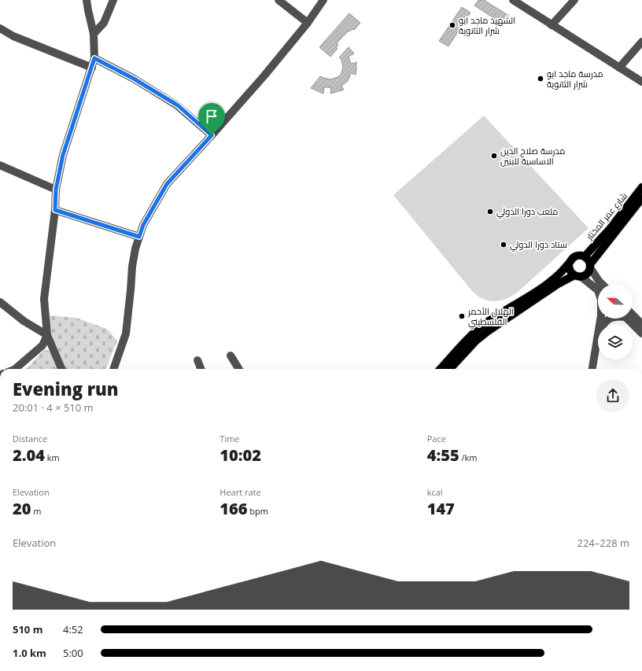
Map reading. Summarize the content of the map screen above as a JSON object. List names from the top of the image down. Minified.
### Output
{"streets":{"main road":["شارع عمر المختار"]},"places":["الشهيد ماجد ابو شرار الثانوية","مدرسة ماجد ابو شرار الثانوية","مدرسة صلاح الدين الاساسية للبنين","ملعب دورا الدولي","ستاد دورا الدولي","الهلال الأحمر الفلسطيني"],"north":"left","page":{"heading":["Evening run","20:01 · 4 × 510 m"],"stats":[["Distance","2.04 km"],["Time","10:02"],["Pace","4:55 /km"],["Elevation","20 m"],["Heart rate","166 bpm"],["kcal","147"]],"chart":["Elevation","224–228 m"],"list":[{"name":"510 m","note":"4:52"},{"name":"1.0 km","note":"5:00"}]}}
